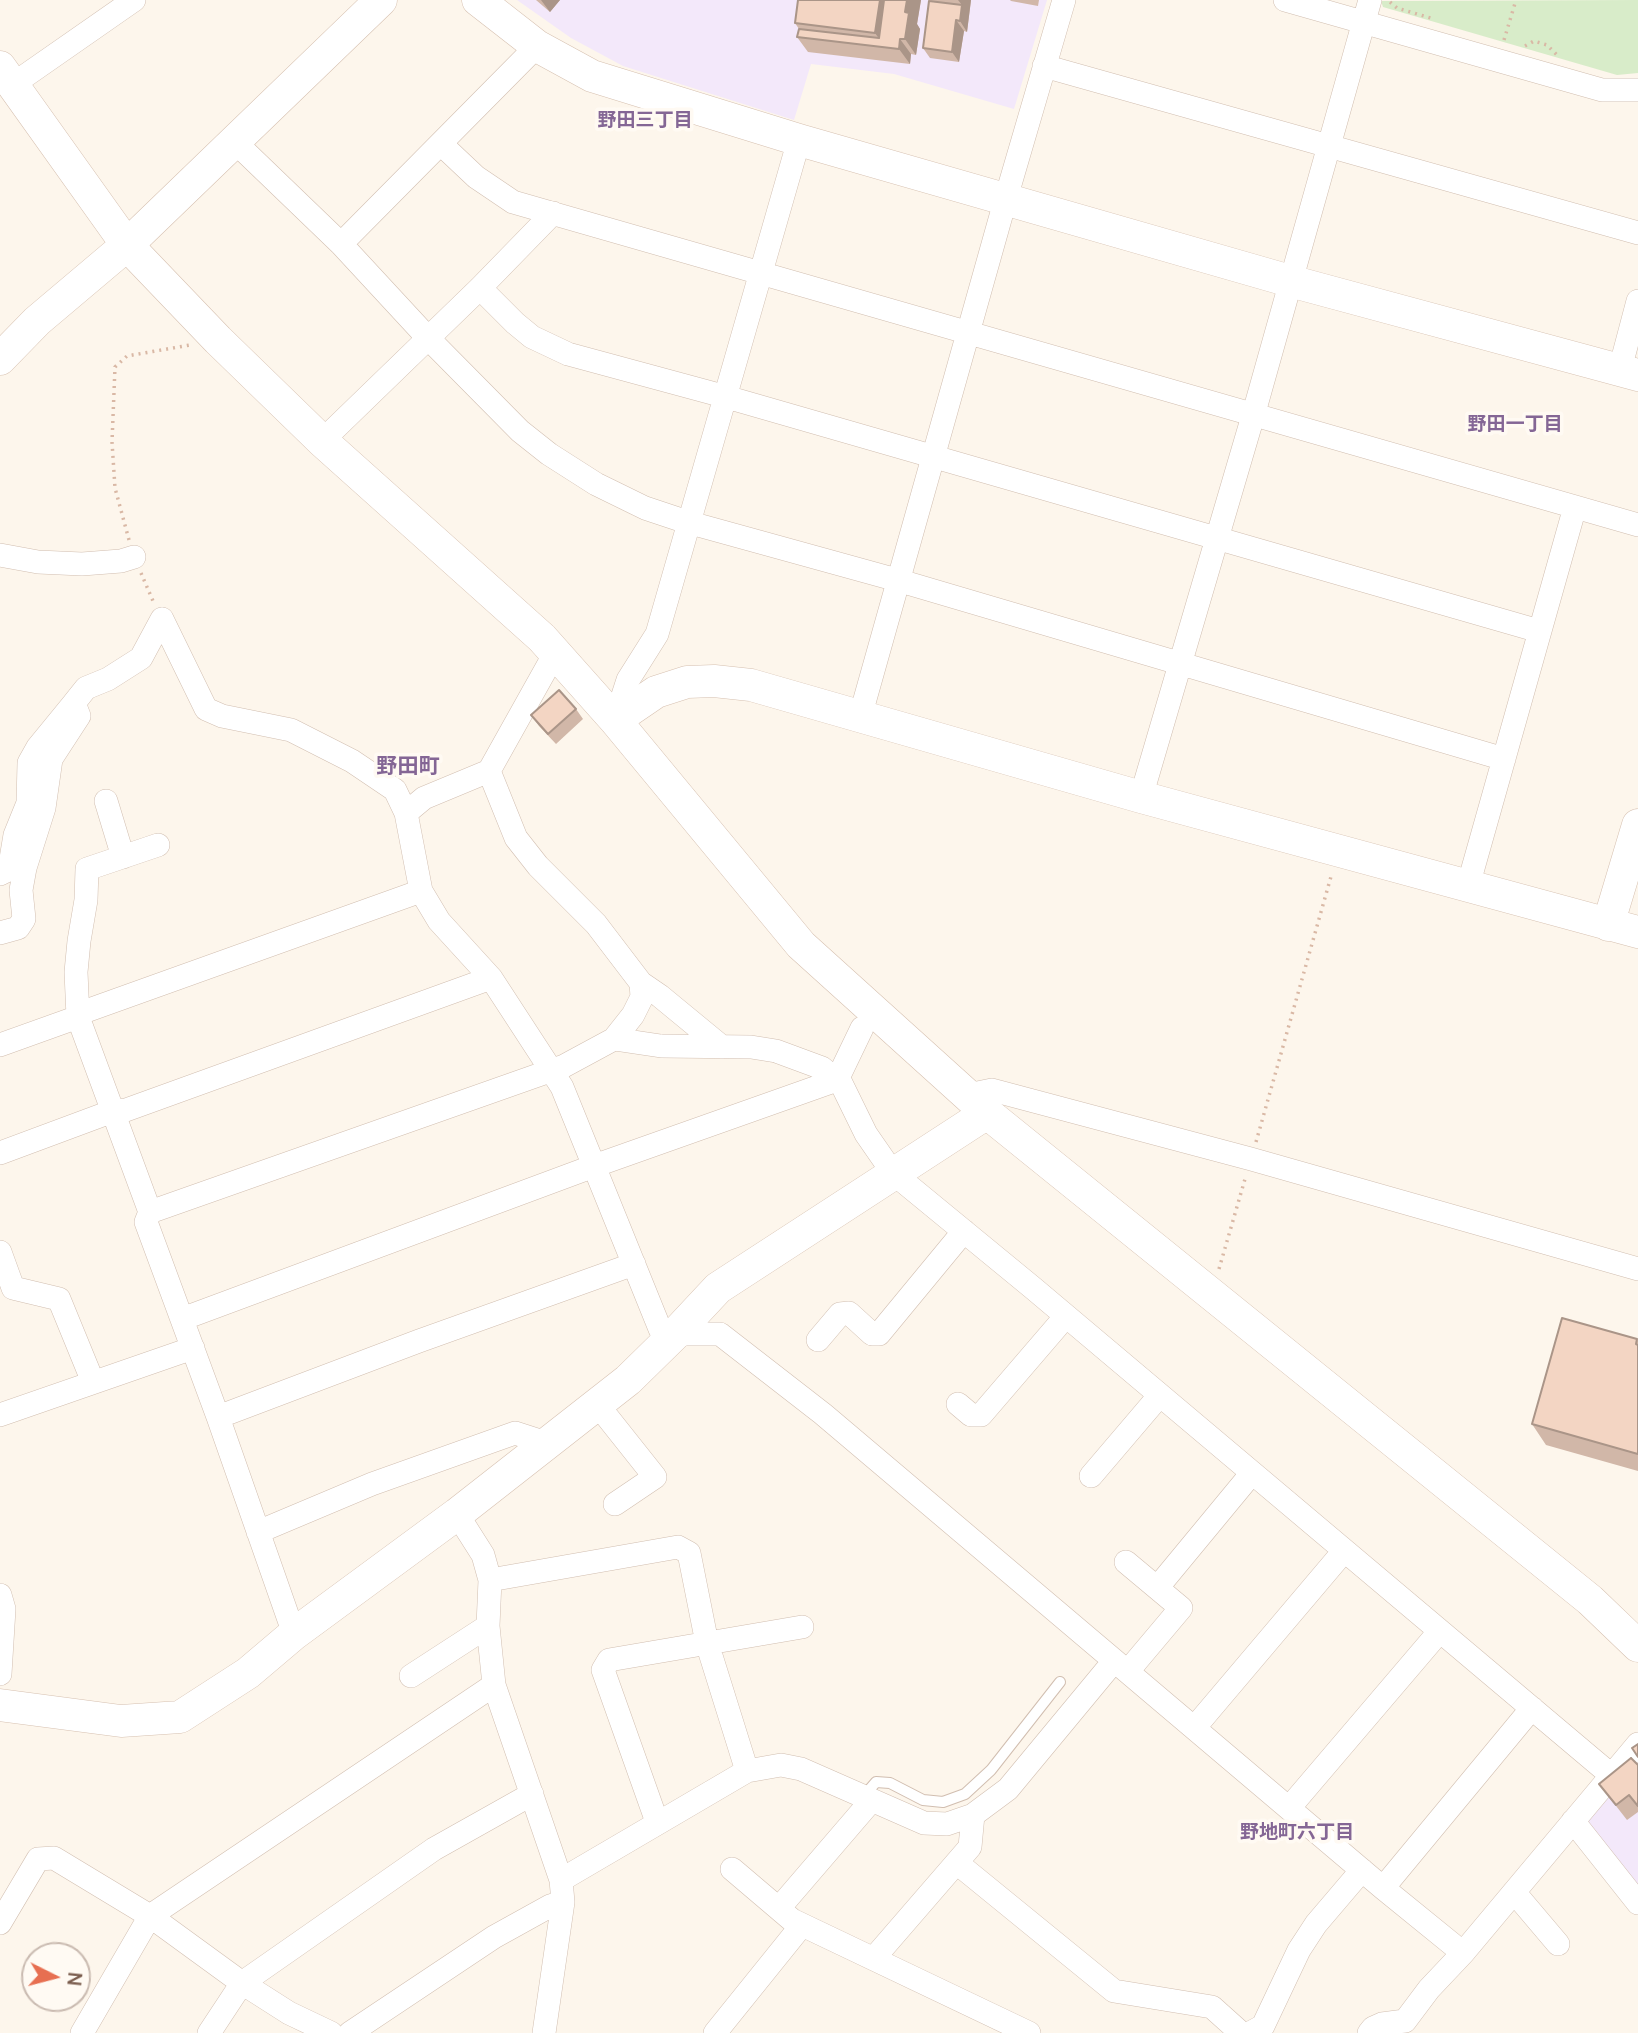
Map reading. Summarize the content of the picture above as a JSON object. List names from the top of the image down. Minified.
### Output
{"districts":["野田三丁目","野田一丁目","野田町","野地町六丁目"],"north":"right"}
